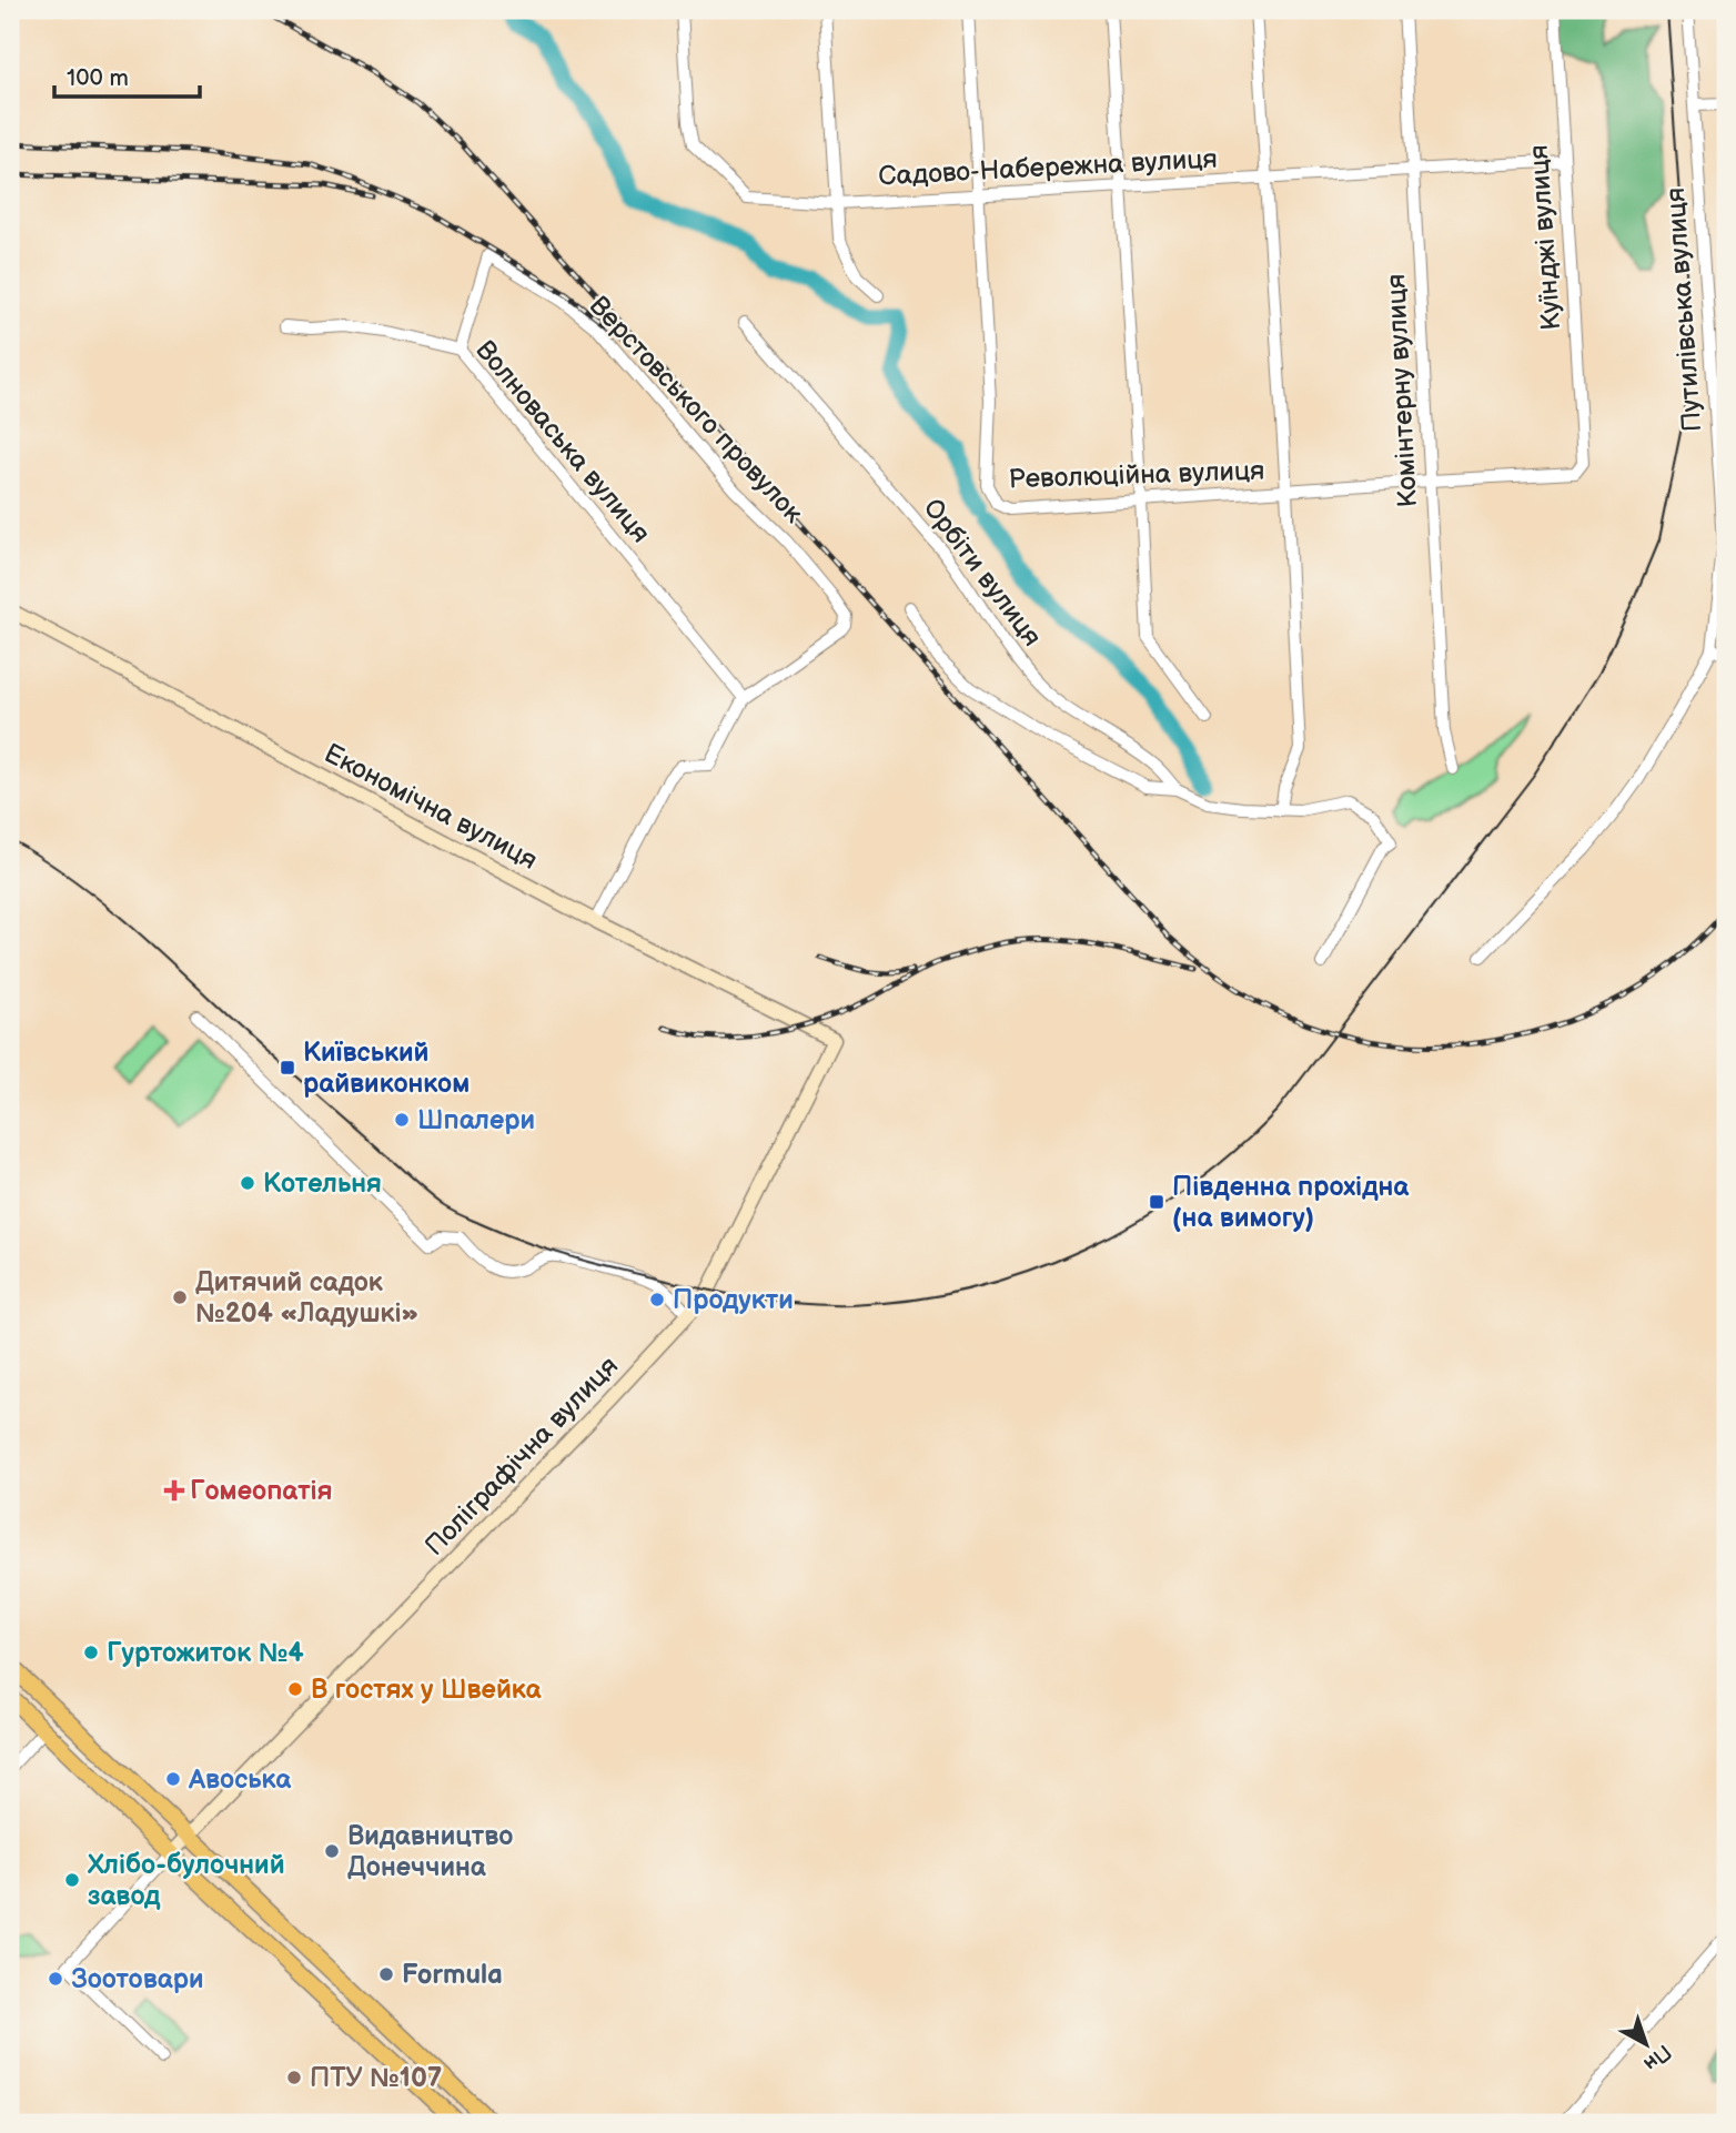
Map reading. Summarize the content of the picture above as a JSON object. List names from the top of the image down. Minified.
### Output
{"streets":{"street":["Садово-Набережна вулиця","Куїнджі вулиця","Путилівська вулиця","Комінтерну вулиця","Верстовського провулок","Волноваська вулиця","Революційна вулиця","Орбіти вулиця","Економічна вулиця","Поліграфічна вулиця"]},"crossings":[["Садово-Набережна вулиця","Куїнджі вулиця"],["Садово-Набережна вулиця","Комінтерну вулиця"],["Садово-Набережна вулиця","Революційна вулиця"],["Куїнджі вулиця","Революційна вулиця"],["Комінтерну вулиця","Революційна вулиця"],["Верстовського провулок","Волноваська вулиця"],["Економічна вулиця","Поліграфічна вулиця"]],"places":{"transit":["Київський райвиконком","Південна прохідна (на вимогу)"],"other":["Шпалери","Котельня","Дитячий садок №204 «Ладушкі»","Продукти","Гуртожиток №4","В гостях у Швейка","Авоська","Видавництво Донеччина","Хлібо-булочний завод","Formula","Зоотовари","ПТУ №107"],"health":["Гомеопатія"]},"scale_bar":"100 m","north":"bottom right"}
